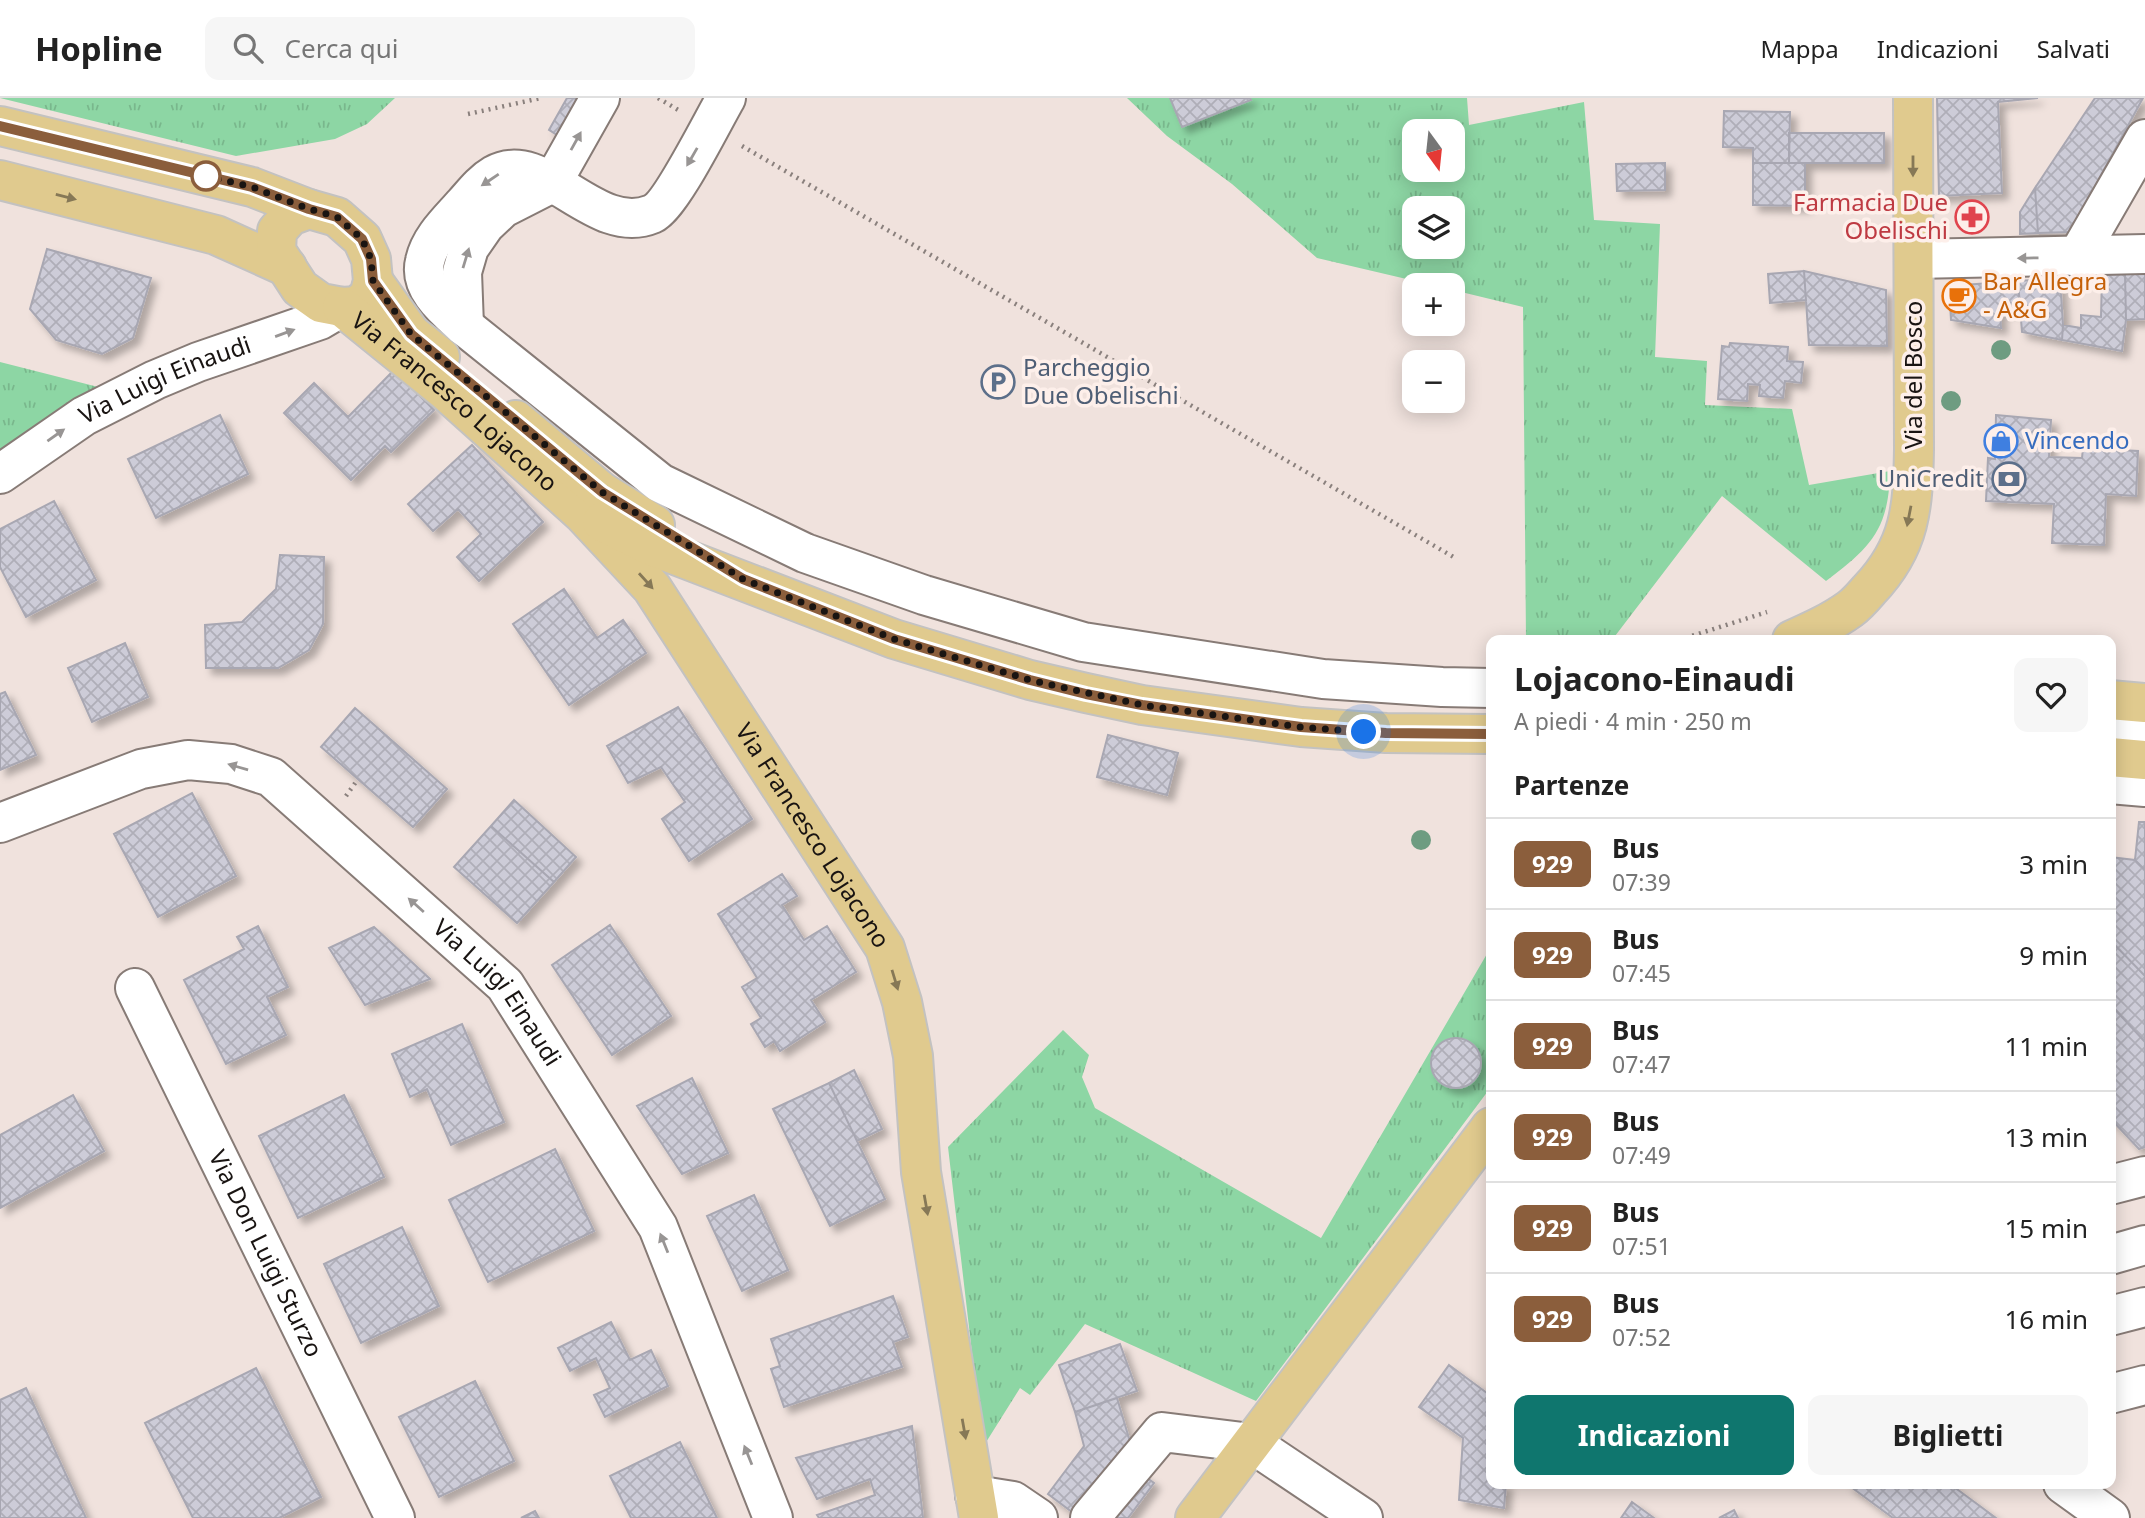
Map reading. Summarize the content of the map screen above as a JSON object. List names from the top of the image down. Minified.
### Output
{"streets":{"main road":["Via del Bosco","Via Francesco Lojacono"],"street":["Via Luigi Einaudi","Via Don Luigi Sturzo"]},"crossings":[["Via Luigi Einaudi","Via Francesco Lojacono"]],"one_way":["Via del Bosco","Via Francesco Lojacono"],"places":{"pharmacy":["Farmacia Due Obelischi"],"cafe":["Bar Allegra - A&G"],"parking":["Parcheggio Due Obelischi"],"shop":["Vincendo"],"bank":["UniCredit"]},"lines":["bus line 929"],"north":"bottom","page":{"header":"Hopline","search":"Cerca qui","nav":["Mappa","Indicazioni","Salvati"],"map_buttons":["+","−"],"heading":[["Lojacono-Einaudi","A piedi · 4 min · 250 m"],"Partenze"],"list":[{"mark":"929","name":"Bus","note":"07:39","value":"3 min"},{"mark":"929","name":"Bus","note":"07:45","value":"9 min"},{"mark":"929","name":"Bus","note":"07:47","value":"11 min"},{"mark":"929","name":"Bus","note":"07:49","value":"13 min"},{"mark":"929","name":"Bus","note":"07:51","value":"15 min"},{"mark":"929","name":"Bus","note":"07:52","value":"16 min"}],"buttons":["Indicazioni","Biglietti"]}}
